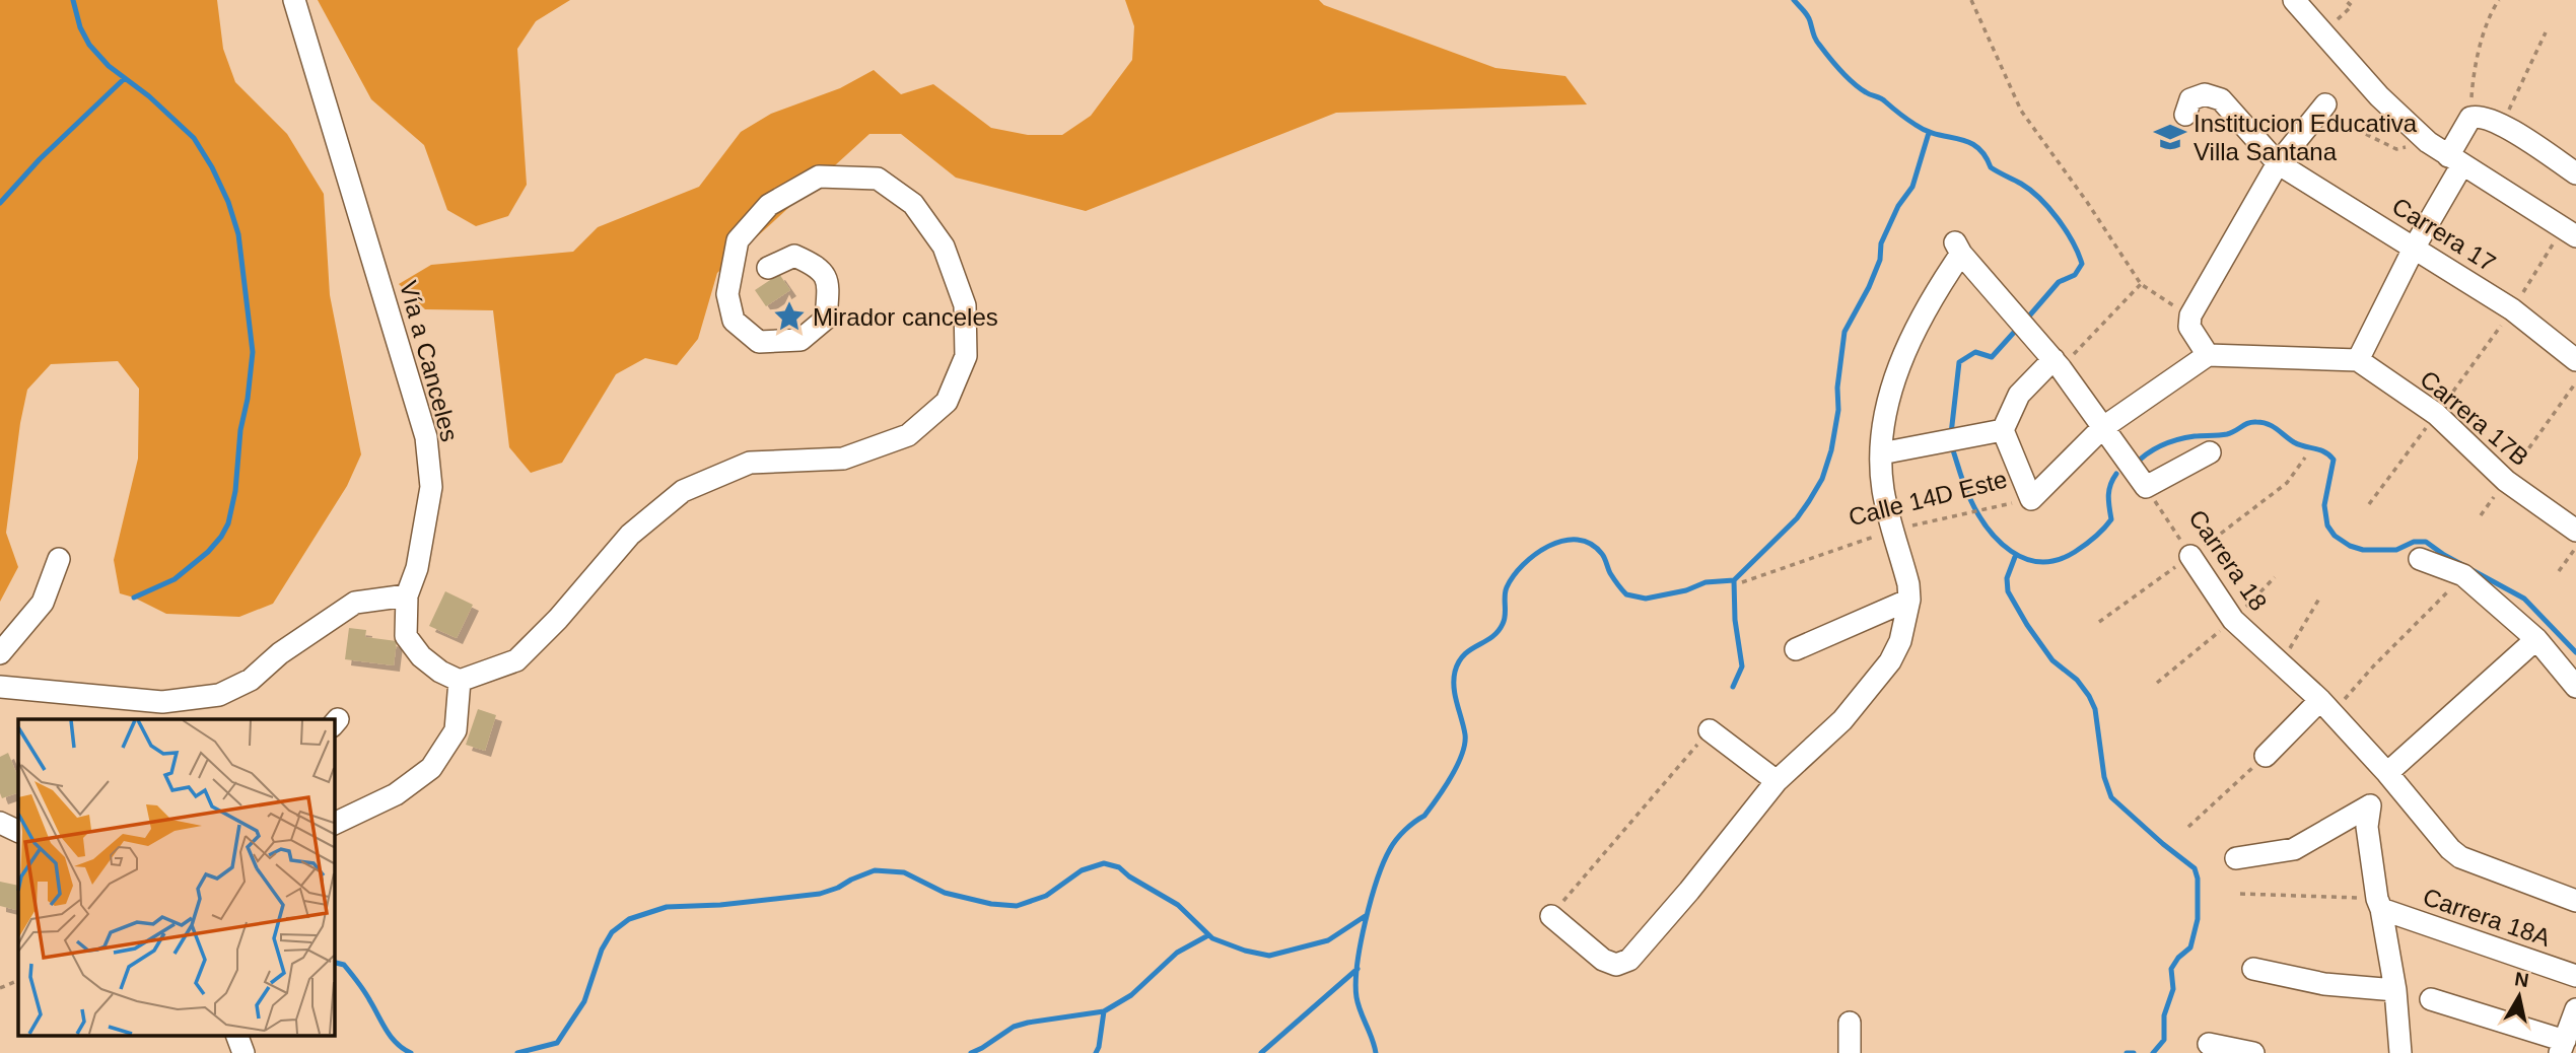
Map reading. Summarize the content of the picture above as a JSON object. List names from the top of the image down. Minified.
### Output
{"streets":{"street":["Carrera 17","Vía a Canceles","Carrera 17B","Calle 14D Este","Carrera 18","Carrera 18A"]},"places":{"school or university":["Institucion Educativa Villa Santana"],"place":["Mirador canceles"]},"north":"top"}
